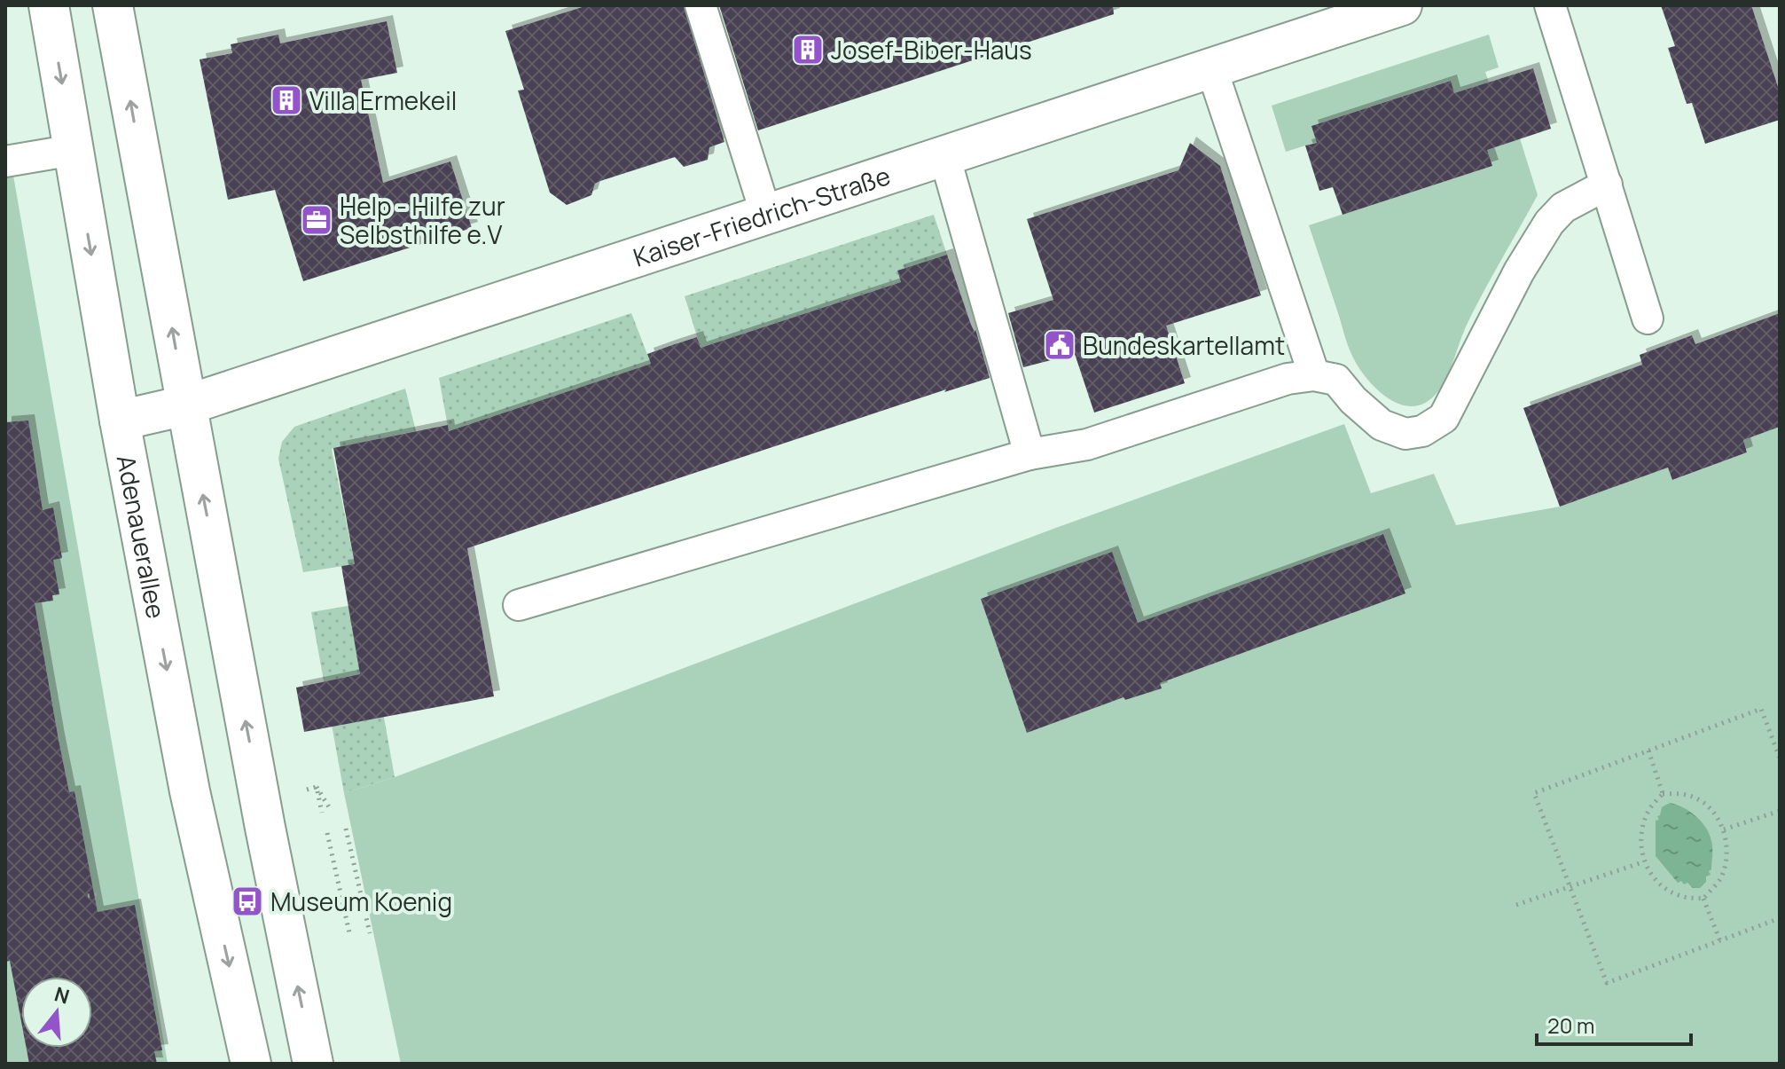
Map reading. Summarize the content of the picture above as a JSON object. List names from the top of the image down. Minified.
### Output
{"streets":{"main road":["Kaiser-Friedrich-Straße","Adenauerallee"]},"crossings":[["Kaiser-Friedrich-Straße","Adenauerallee"]],"places":{"building":["Josef-Biber-Haus","Villa Ermekeil"],"office":["Help - Hilfe zur Selbsthilfe e.V"],"public building":["Bundeskartellamt"],"bus stop":["Museum Koenig"]},"scale_bar":"20 m","north":"top"}
